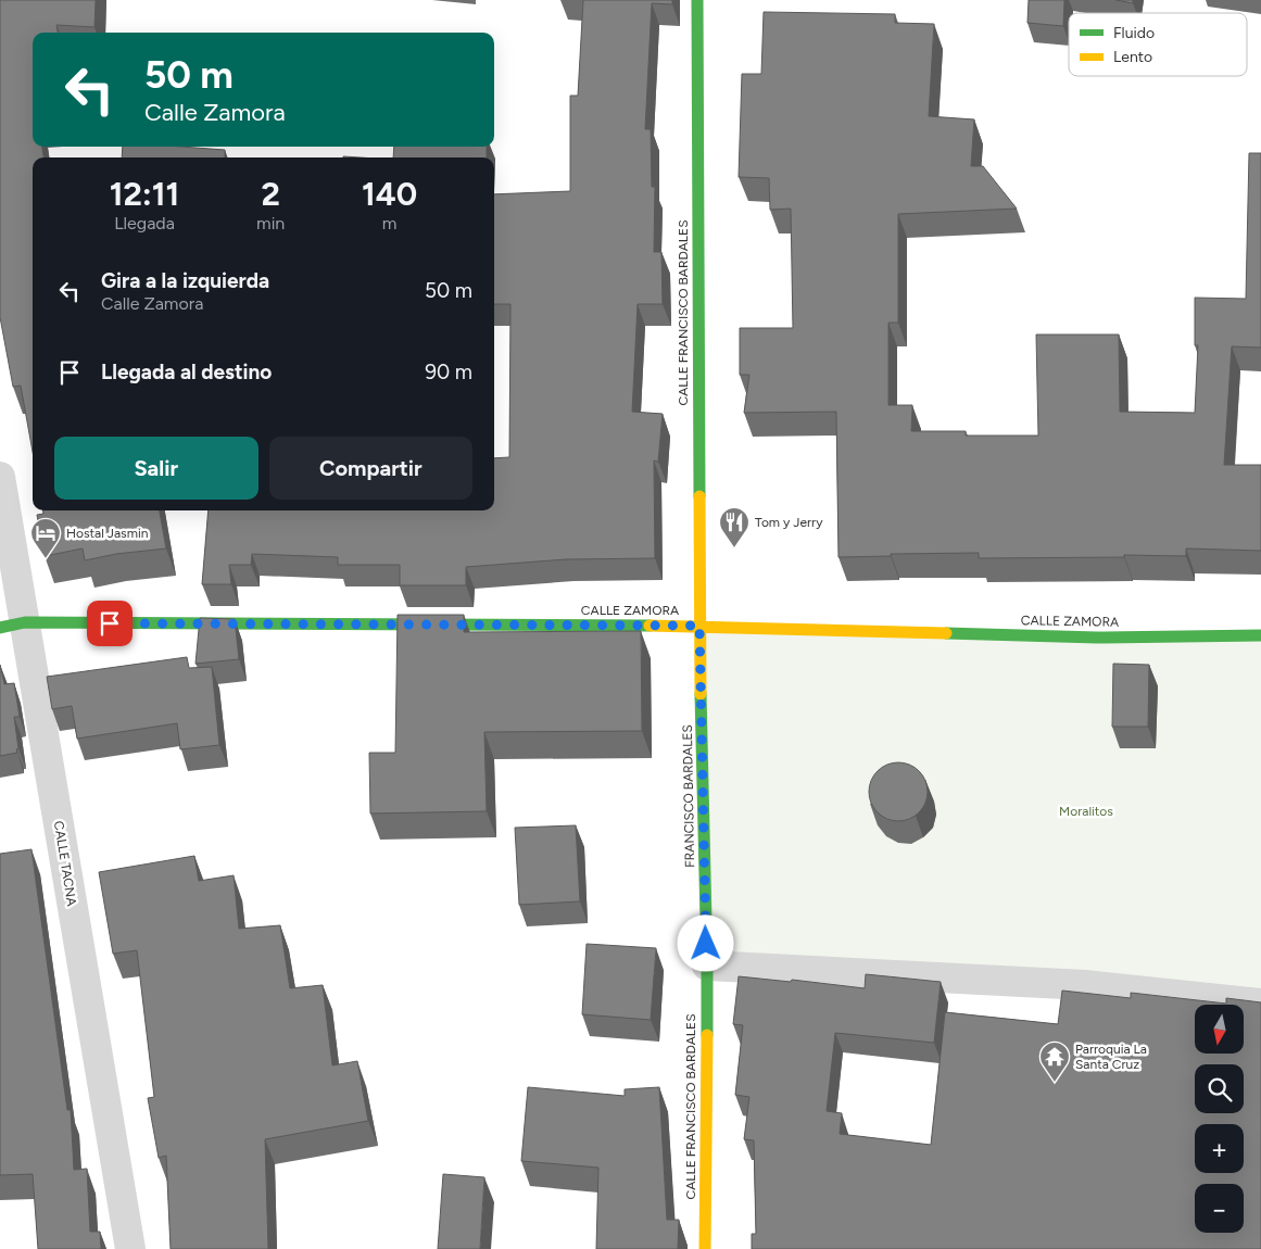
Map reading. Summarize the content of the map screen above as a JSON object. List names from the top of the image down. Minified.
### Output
{"streets":{"street":["CALLE FRANCISCO BARDALES","CALLE ZAMORA","FRANCISCO BARDALES","CALLE TACNA"]},"crossings":[["CALLE FRANCISCO BARDALES","CALLE ZAMORA"],["CALLE FRANCISCO BARDALES","FRANCISCO BARDALES"],["CALLE ZAMORA","FRANCISCO BARDALES"],["CALLE ZAMORA","CALLE TACNA"]],"parks":["Moralitos"],"places":{"restaurant":["Tom y Jerry"],"hotel":["Hostal Jasmin"],"temple":["Parroquia La Santa Cruz"]},"legend":["Fluido","Lento"],"north":"bottom","page":{"turn":["50 m","Calle Zamora"],"eta":["12:11","Llegada","2","min","140","m"],"list":[{"name":"Gira a la izquierda","note":"Calle Zamora","value":"50 m"},{"name":"Llegada al destino","value":"90 m"}],"buttons":["Salir","Compartir"],"map_buttons":["+","−"]}}
